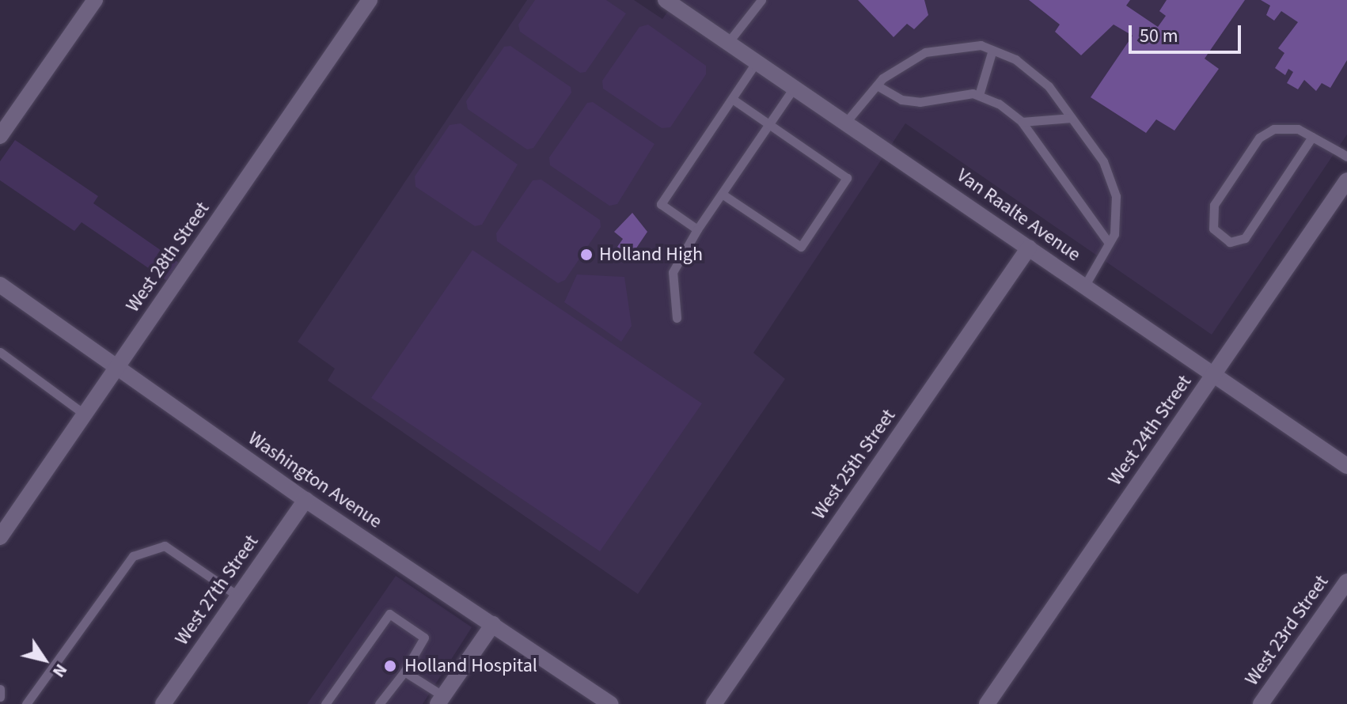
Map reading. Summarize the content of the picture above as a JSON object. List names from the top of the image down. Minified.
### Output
{"streets":{"street":["Van Raalte Avenue","West 28th Street","West 24th Street","West 25th Street","Washington Avenue","West 27th Street","West 23rd Street"]},"crossings":[["Van Raalte Avenue","West 24th Street"],["Van Raalte Avenue","West 25th Street"],["West 28th Street","Washington Avenue"],["Washington Avenue","West 27th Street"]],"places":["Holland High","Holland Hospital"],"scale_bar":"50 m","north":"bottom right"}
